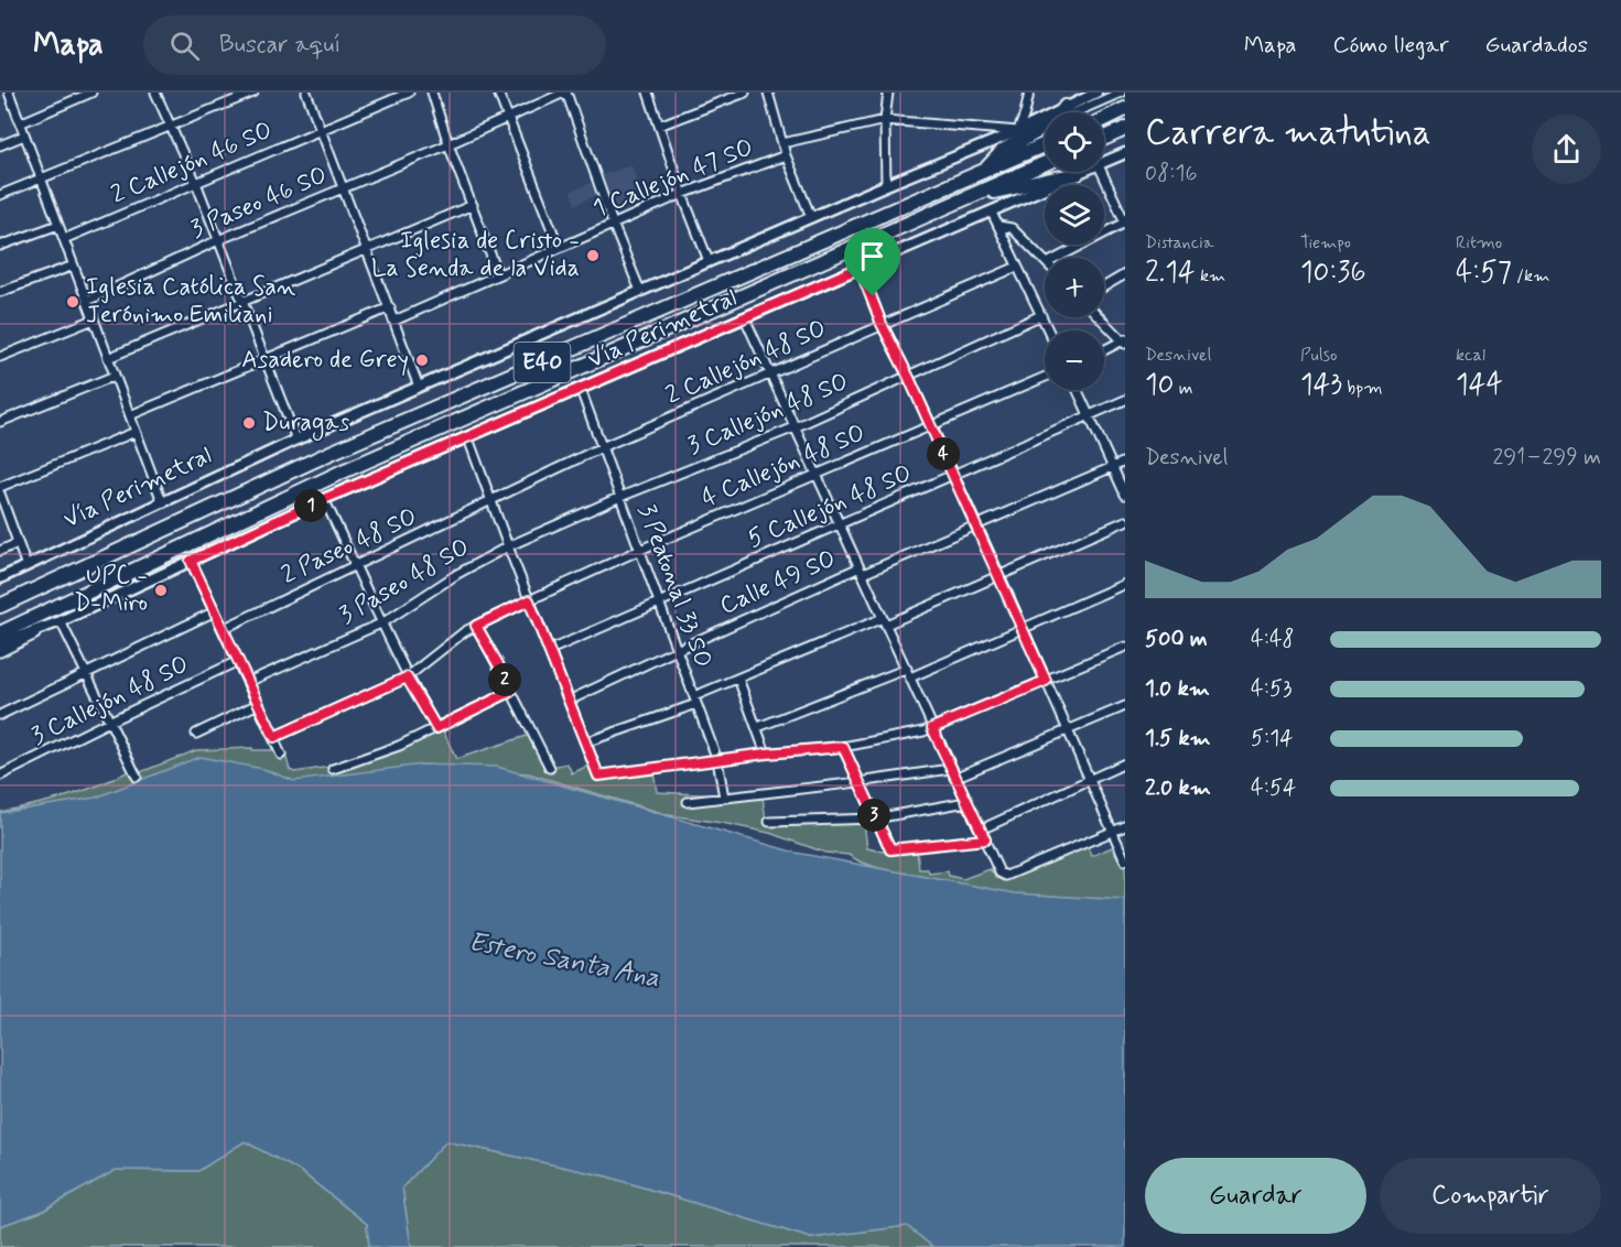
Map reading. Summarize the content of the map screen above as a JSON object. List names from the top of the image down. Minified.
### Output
{"streets":{"highway":["Vía Perimetral","E40"],"street":["2 Callejón 46 SO","1 Callejón 47 SO","3 Paseo 46 SO","2 Callejón 48 SO","3 Callejón 48 SO","4 Callejón 48 SO","5 Callejón 48 SO","2 Paseo 48 SO","3 Paseo 48 SO","Calle 49 SO","3 Peatonal 33 SO"]},"crossings":[["Vía Perimetral","3 Peatonal 33 SO"],["2 Callejón 48 SO","2 Paseo 48 SO"],["2 Callejón 48 SO","3 Peatonal 33 SO"],["3 Callejón 48 SO","3 Paseo 48 SO"],["3 Callejón 48 SO","3 Peatonal 33 SO"],["4 Callejón 48 SO","3 Peatonal 33 SO"],["5 Callejón 48 SO","3 Peatonal 33 SO"],["Calle 49 SO","3 Peatonal 33 SO"]],"water":["Estero Santa Ana"],"places":["Iglesia de Cristo - La Senda de la Vida","Iglesia Católica San Jerónimo Emiliani","Asadero de Grey","Duragas","UPC - D-Miro"],"page":{"header":"Mapa","search":"Buscar aquí","nav":["Mapa","Cómo llegar","Guardados"],"heading":["Carrera matutina","08:16"],"map_buttons":["+","−"],"stats":[["Distancia","2.14 km"],["Tiempo","10:36"],["Ritmo","4:57 /km"],["Desnivel","10 m"],["Pulso","143 bpm"],["kcal","144"]],"chart":["Desnivel","291–299 m"],"pins":["4","1","2","3"],"list":[{"name":"500 m","note":"4:48"},{"name":"1.0 km","note":"4:53"},{"name":"1.5 km","note":"5:14"},{"name":"2.0 km","note":"4:54"}],"buttons":["Guardar","Compartir"]}}
